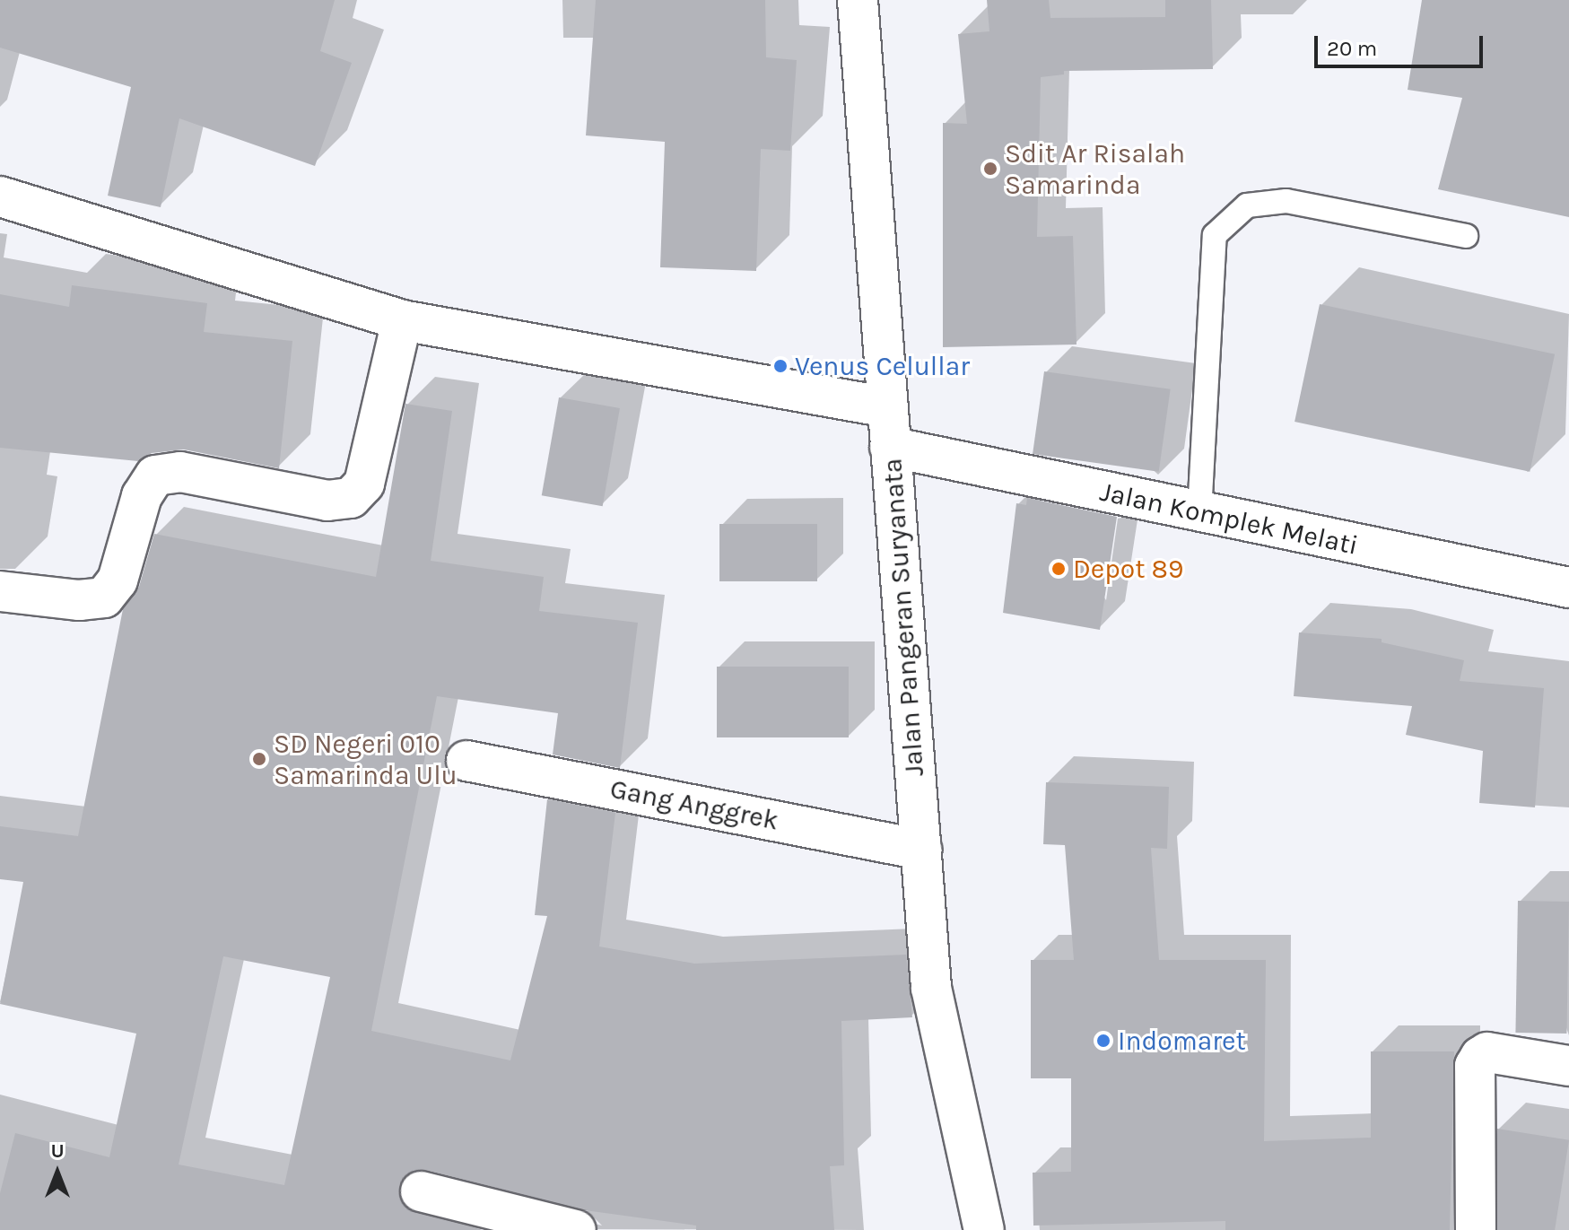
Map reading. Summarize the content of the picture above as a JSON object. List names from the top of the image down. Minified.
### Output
{"streets":{"street":["Jalan Komplek Melati","Jalan Pangeran Suryanata","Gang Anggrek"]},"crossings":[["Jalan Komplek Melati","Jalan Pangeran Suryanata"],["Jalan Pangeran Suryanata","Gang Anggrek"]],"places":["Sdit Ar Risalah Samarinda","Venus Celullar","Depot 89","SD Negeri 010 Samarinda Ulu","Indomaret"],"scale_bar":"20 m","north":"top"}
